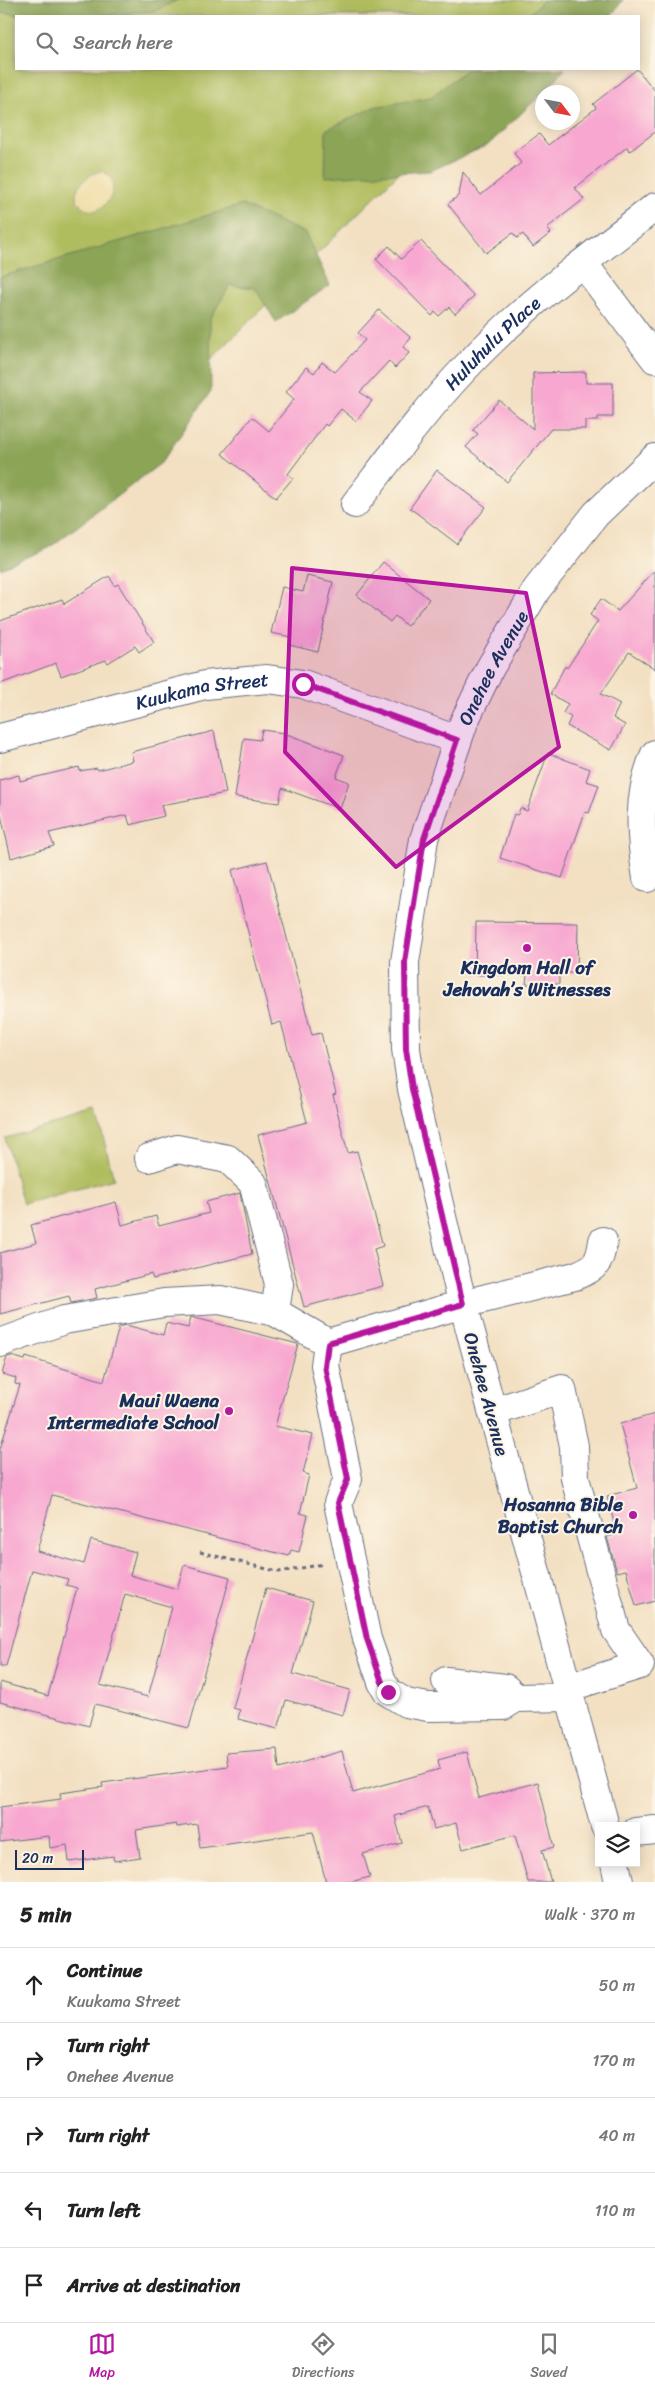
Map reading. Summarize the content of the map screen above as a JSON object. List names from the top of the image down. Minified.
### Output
{"streets":{"street":["Huluhulu Place","Onehee Avenue","Kuukama Street"]},"crossings":[["Onehee Avenue","Kuukama Street"]],"places":["Kingdom Hall of Jehovah’s Witnesses","Maui Waena Intermediate School","Hosanna Bible Baptist Church"],"scale_bar":"20 m","north":"bottom right","page":{"search":"Search here","scale":"20 m","heading":["5 min","Walk · 370 m"],"list":[["Continue","Kuukama Street","50 m"],["Turn right","Onehee Avenue","170 m"],["Turn right","40 m"],["Turn left","110 m"],"Arrive at destination"],"nav":["Map","Directions","Saved"]}}
